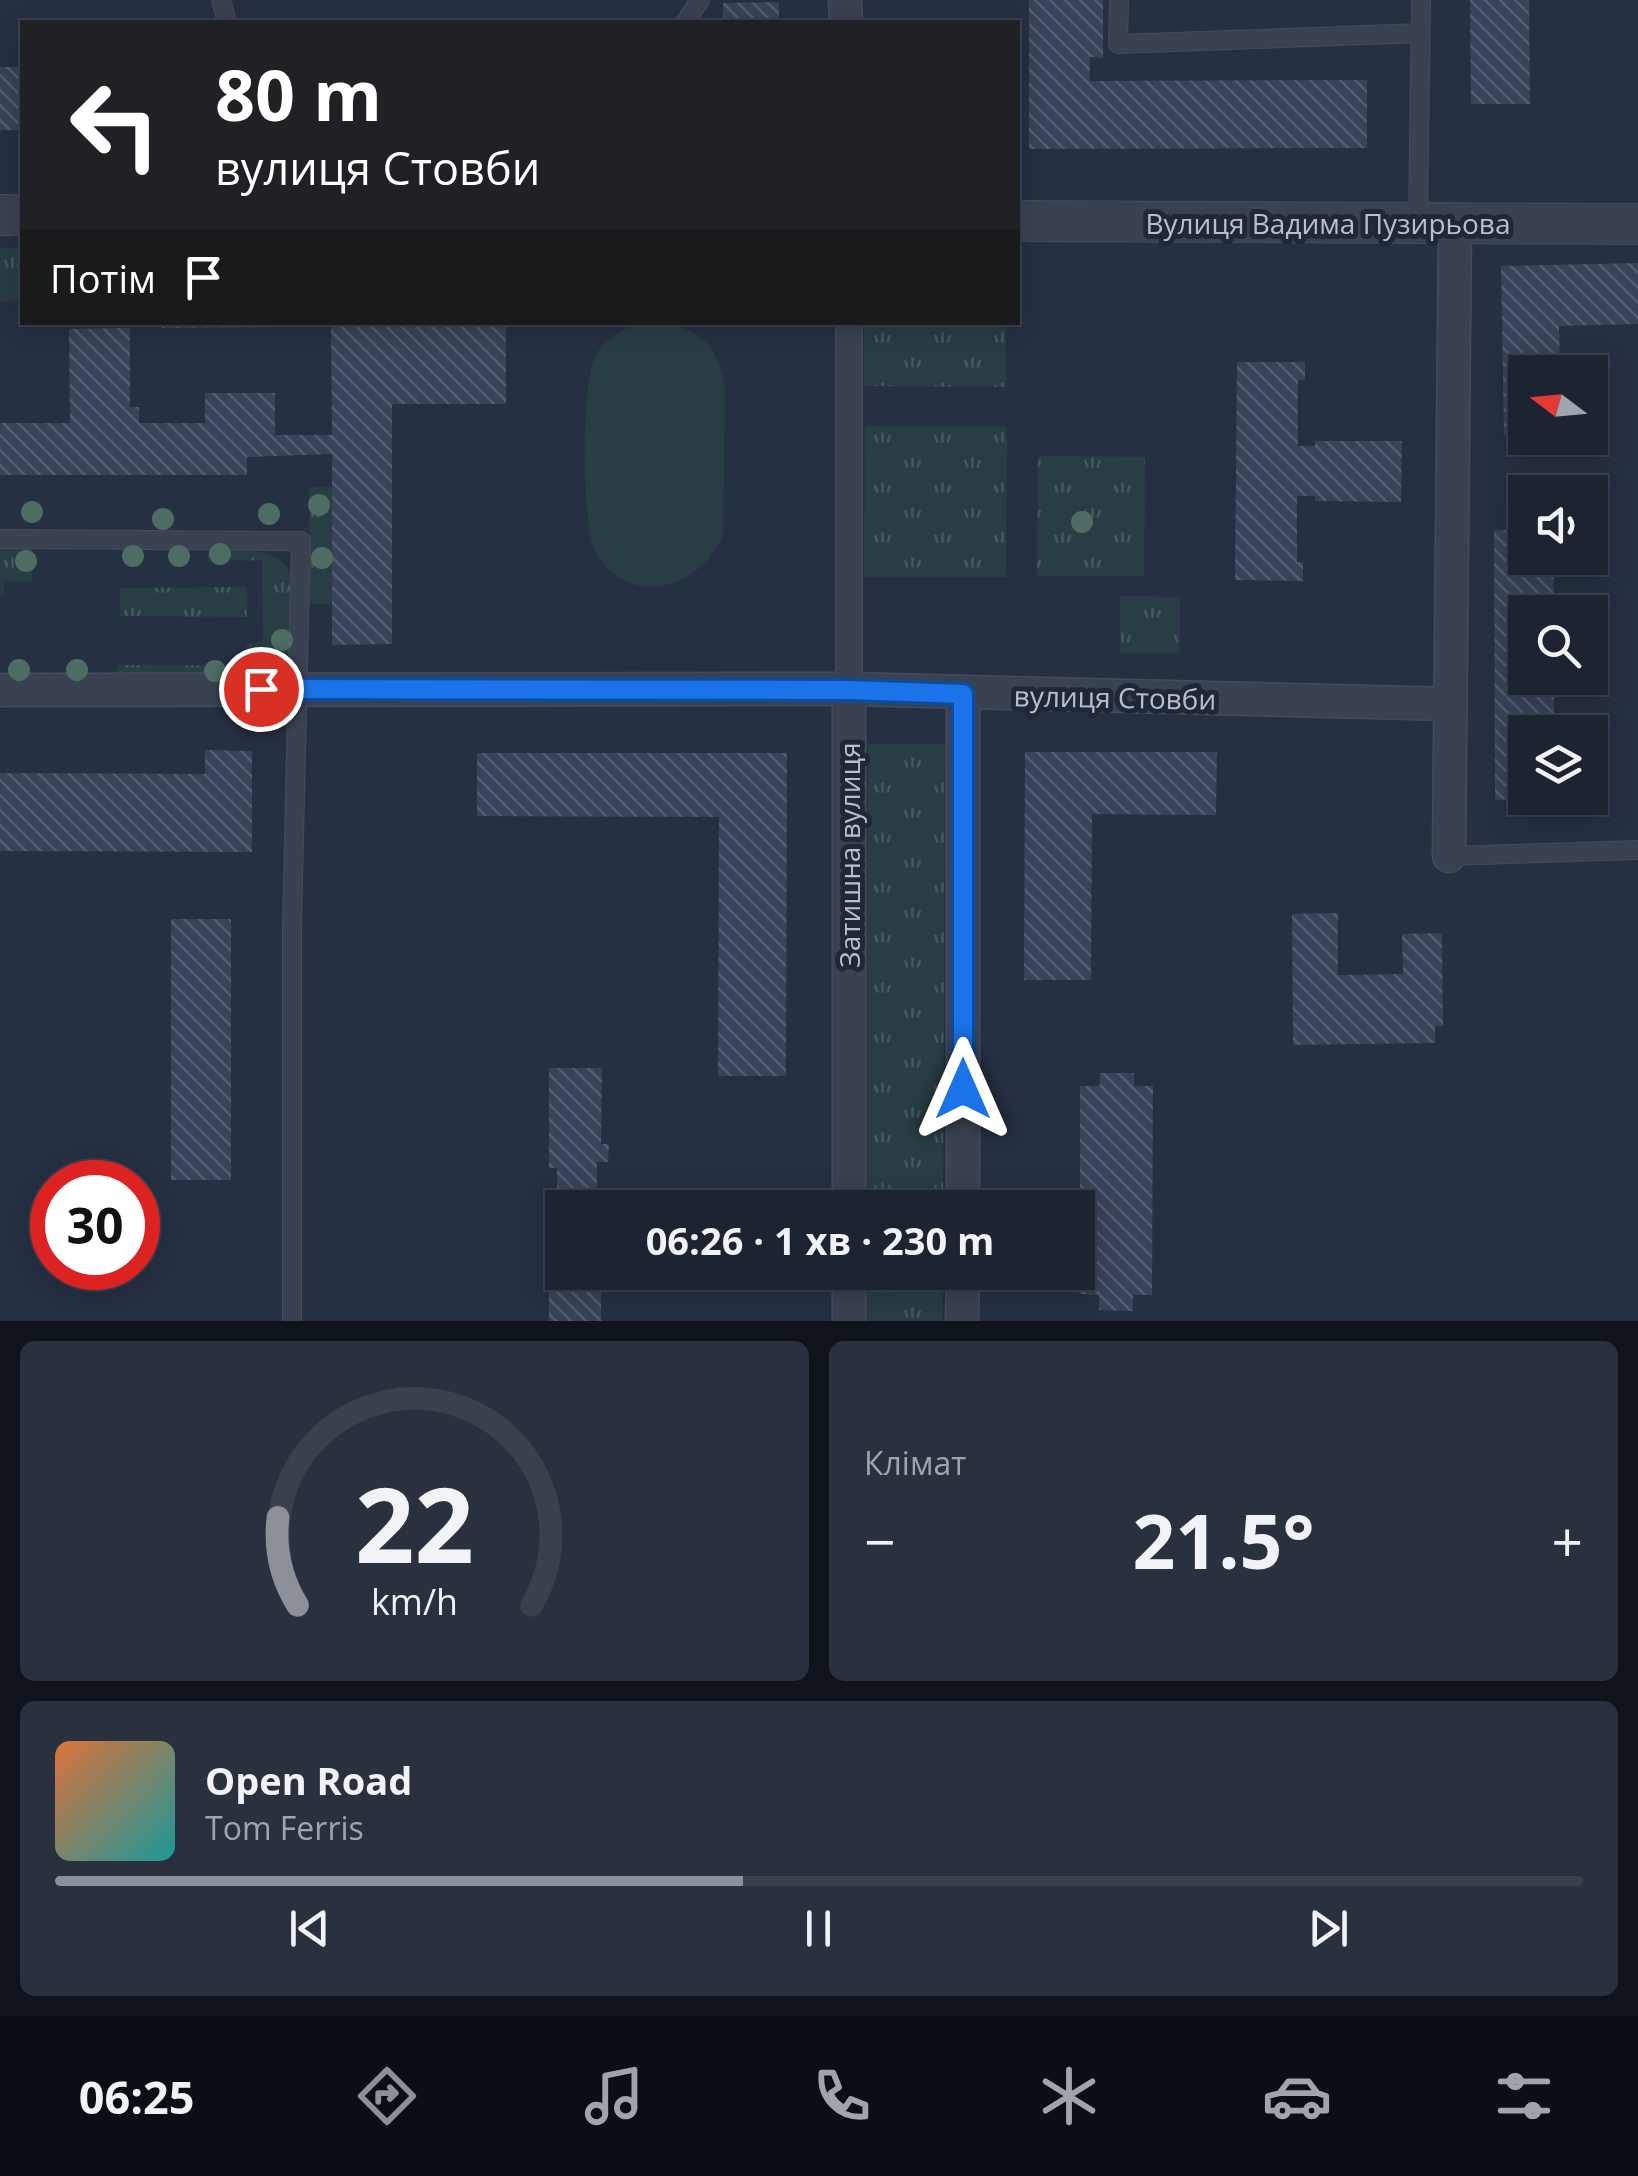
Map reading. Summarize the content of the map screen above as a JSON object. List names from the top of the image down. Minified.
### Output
{"streets":{"street":["Вулиця Вадима Пузирьова","вулиця Стовби","Затишна вулиця"]},"crossings":[["вулиця Стовби","Затишна вулиця"]],"north":"left","page":{"turn":["80 m","вулиця Стовби"],"then":"Потім","limit":"30","trip":"06:26 · 1 хв · 230 m","tile":"Клімат","heat":["−","21.5°","+"],"song":["Open Road","Tom Ferris"],"tabs":"06:25","gauge":["22","km/h"]}}
